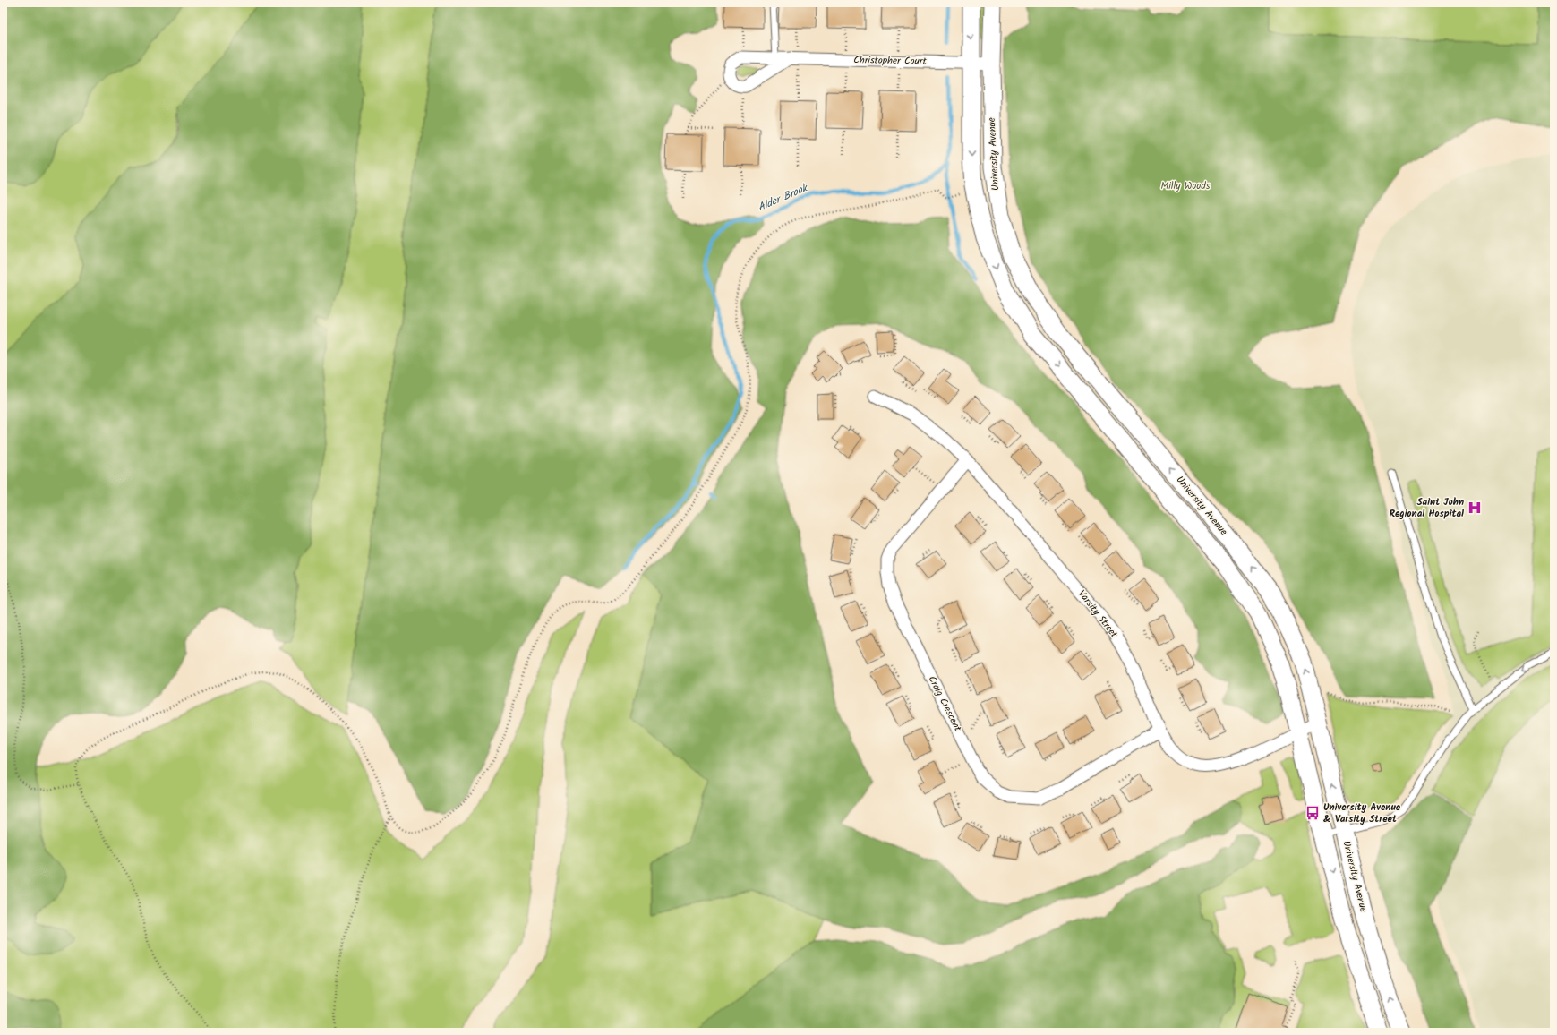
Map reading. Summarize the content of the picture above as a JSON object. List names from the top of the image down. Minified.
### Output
{"streets":{"main road":["University Avenue"],"street":["Christopher Court","Varsity Street","Craig Crescent"]},"crossings":[["Christopher Court","University Avenue"],["University Avenue","Varsity Street"],["Varsity Street","Craig Crescent"]],"water":["Alder Brook"],"parks":["Milly Woods"],"places":{"hospital":["Saint John Regional Hospital"],"bus stop":["University Avenue & Varsity Street"]}}
